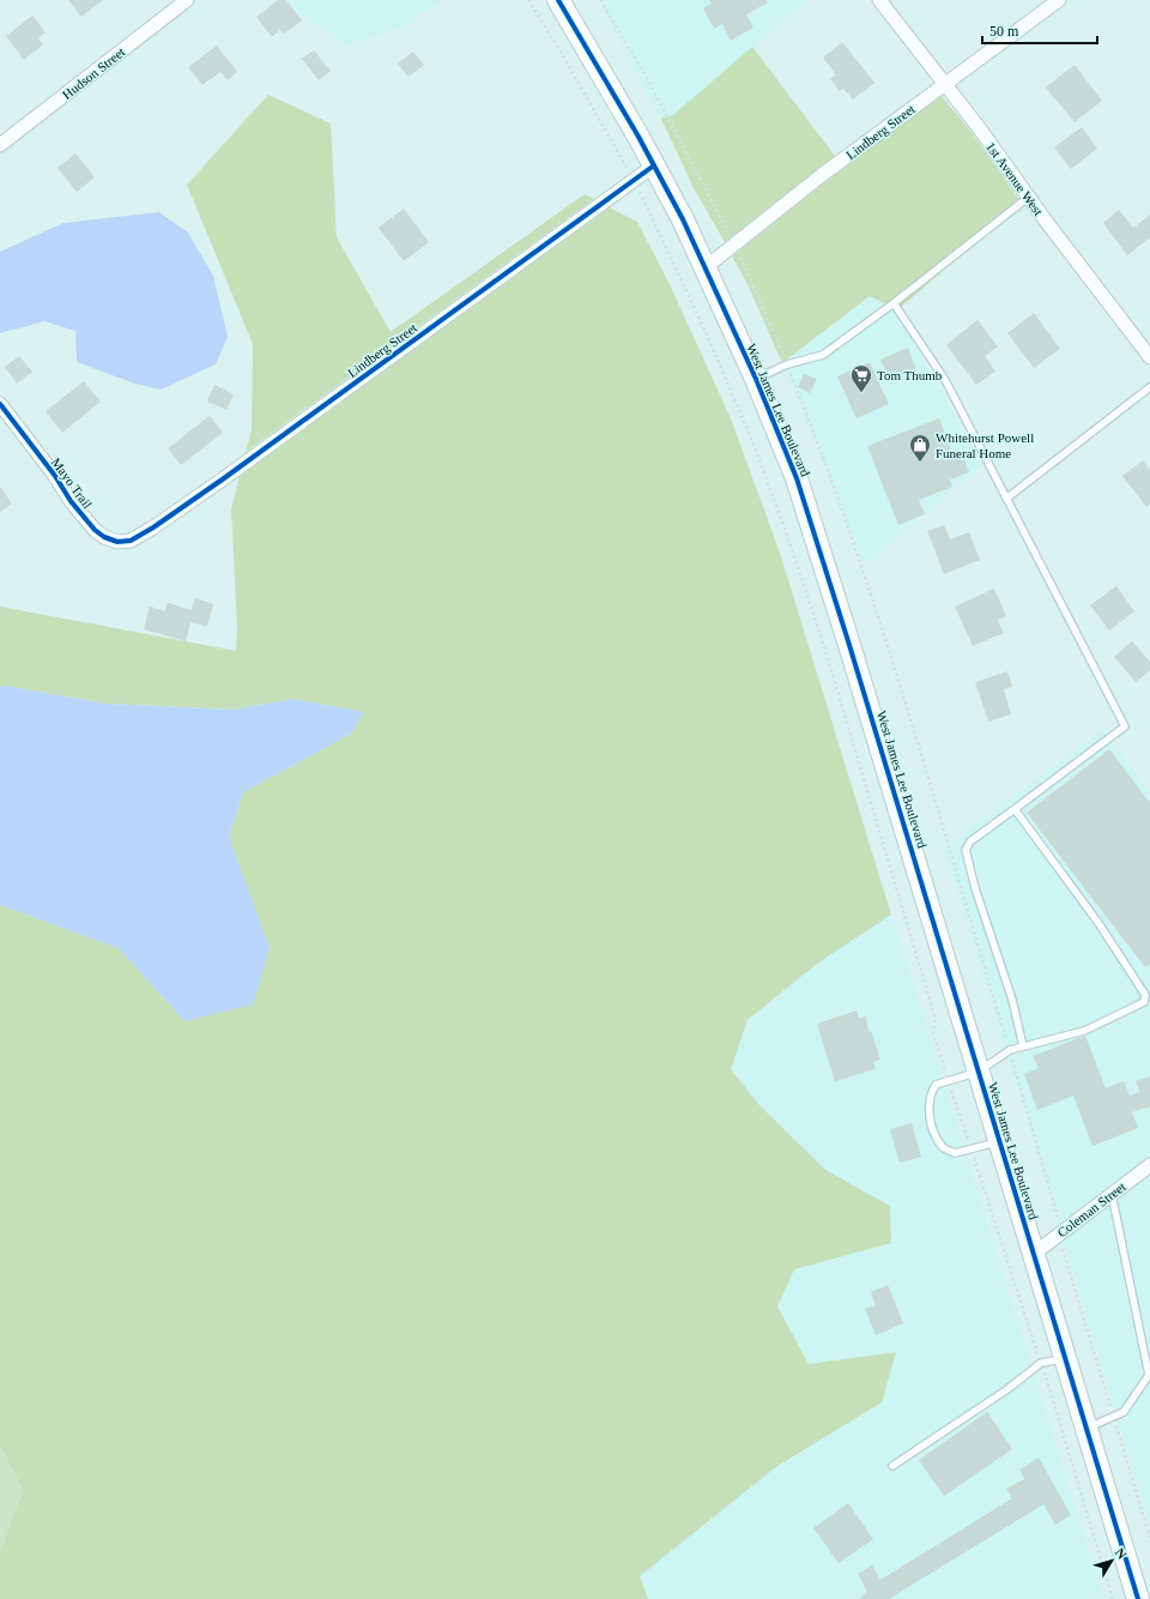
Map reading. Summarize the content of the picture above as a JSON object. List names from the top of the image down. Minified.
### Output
{"streets":{"main road":["West James Lee Boulevard"],"street":["Hudson Street","Lindberg Street","1st Avenue West","Mayo Trail","Coleman Street"]},"crossings":[["Lindberg Street","1st Avenue West"],["Lindberg Street","West James Lee Boulevard"],["Lindberg Street","Mayo Trail"],["West James Lee Boulevard","Coleman Street"]],"places":{"supermarket":["Tom Thumb"],"shop":["Whitehurst Powell Funeral Home"]},"scale_bar":"50 m","north":"top right"}
